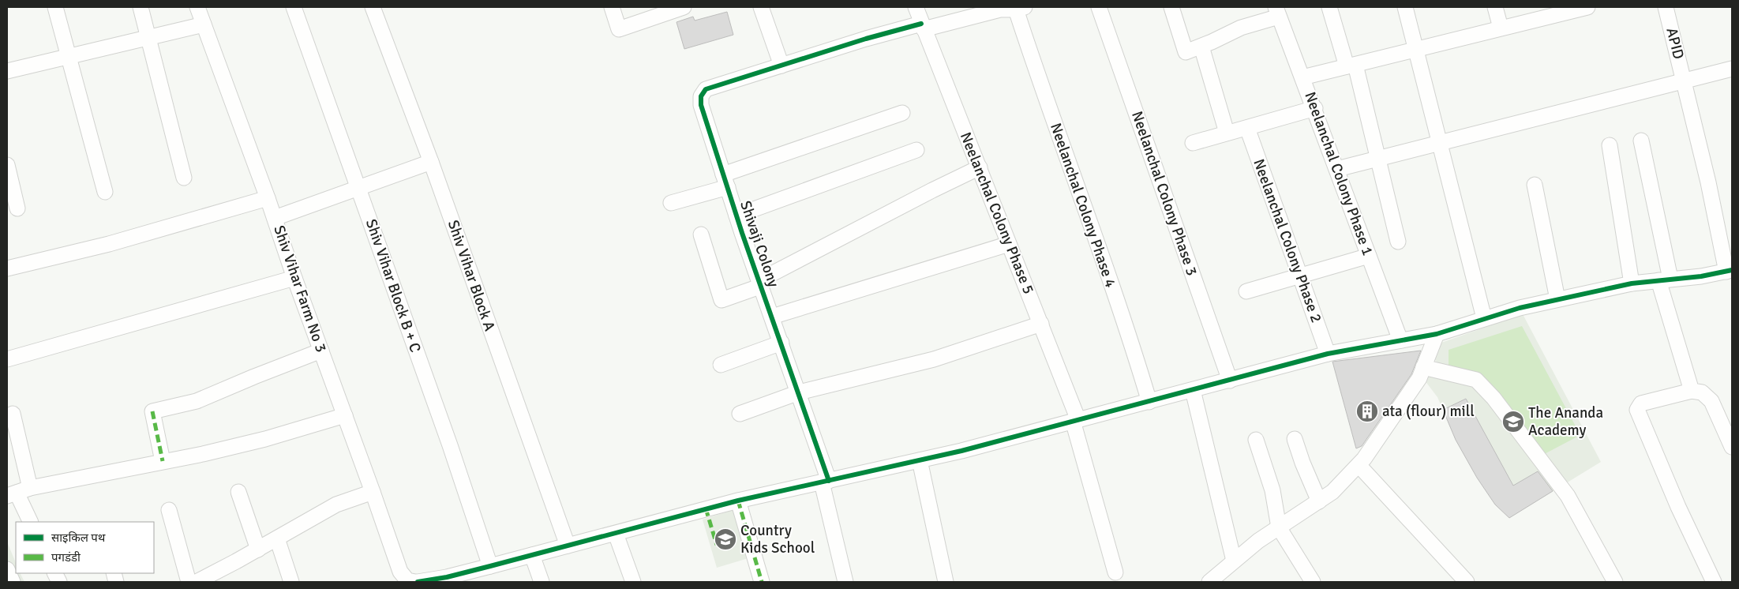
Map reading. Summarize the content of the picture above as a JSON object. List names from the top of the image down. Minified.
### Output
{"streets":{"street":["APID","Neelanchal Colony Phase 1","Neelanchal Colony Phase 3","Neelanchal Colony Phase 4","Neelanchal Colony Phase 5","Neelanchal Colony Phase 2","Shivaji Colony","Shiv Vihar Block A","Shiv Vihar Block B + C","Shiv Vihar Farm No 3"]},"places":{"building":["ata (flour) mill"],"school or university":["The Ananda Academy","Country Kids School"]},"legend":["साइकिल पथ","पगडंडी"]}
